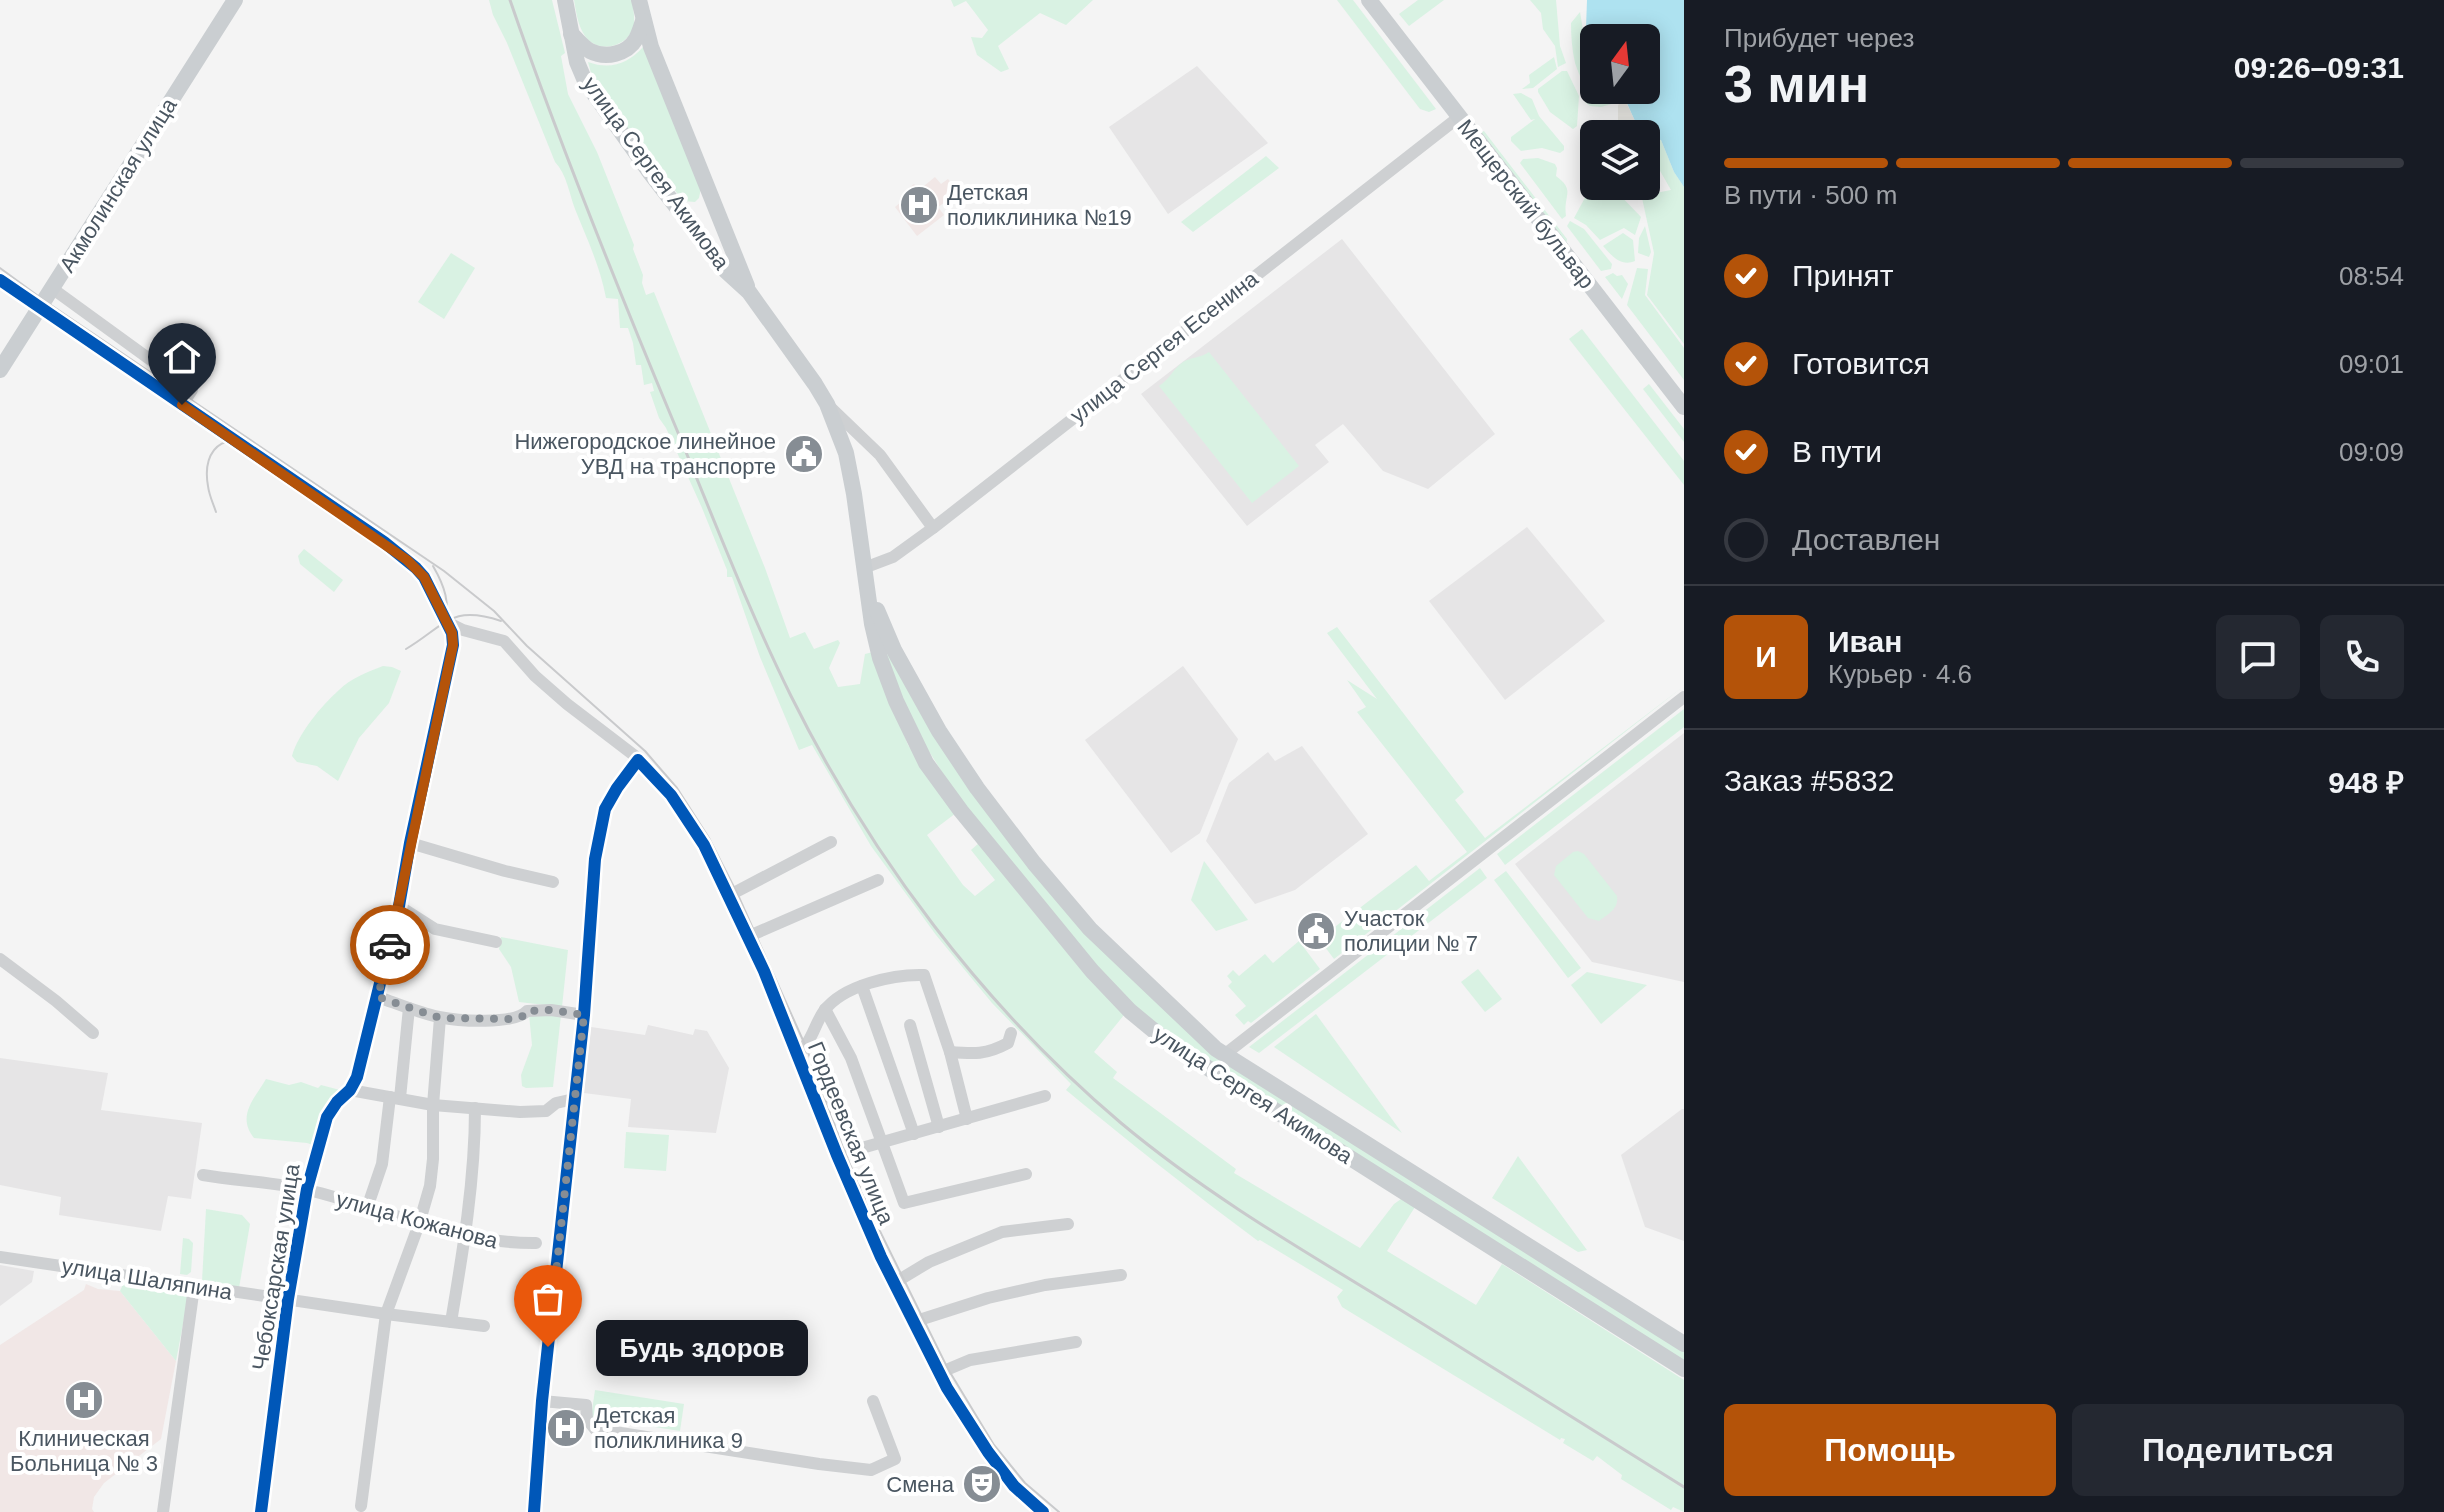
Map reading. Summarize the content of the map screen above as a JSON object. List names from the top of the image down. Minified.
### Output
{"streets":{"main road":["улица Сергея Акимова","Акмолинская улица","Мещерский бульвар"],"street":["улица Сергея Есенина","Гордеевская улица","улица Кожанова","Чебоксарская улица","улица Шаляпина"]},"crossings":[["улица Сергея Акимова","улица Сергея Есенина"],["Акмолинская улица","Чебоксарская улица"],["Мещерский бульвар","улица Сергея Есенина"],["Гордеевская улица","Чебоксарская улица"],["улица Кожанова","Чебоксарская улица"],["Чебоксарская улица","улица Шаляпина"]],"places":{"hospital":["Детская поликлиника №19","Клиническая Больница № 3","Детская поликлиника 9"],"public building":["Нижегородское линейное УВД на транспорте","Участок полиции № 7"],"other":["Будь здоров"],"theatre":["Смена"]},"north":"top","page":{"heading":["3 мин","Прибудет через","09:26–09:31"],"panel":["Иван","Курьер · 4.6","Заказ #5832","948 ₽"],"bar":"В пути · 500 m","list":[["Принят","08:54"],["Готовится","09:01"],["В пути","09:09"],"Доставлен"],"round":"И","bubble":"Будь здоров","buttons":["Помощь","Поделиться"]}}
